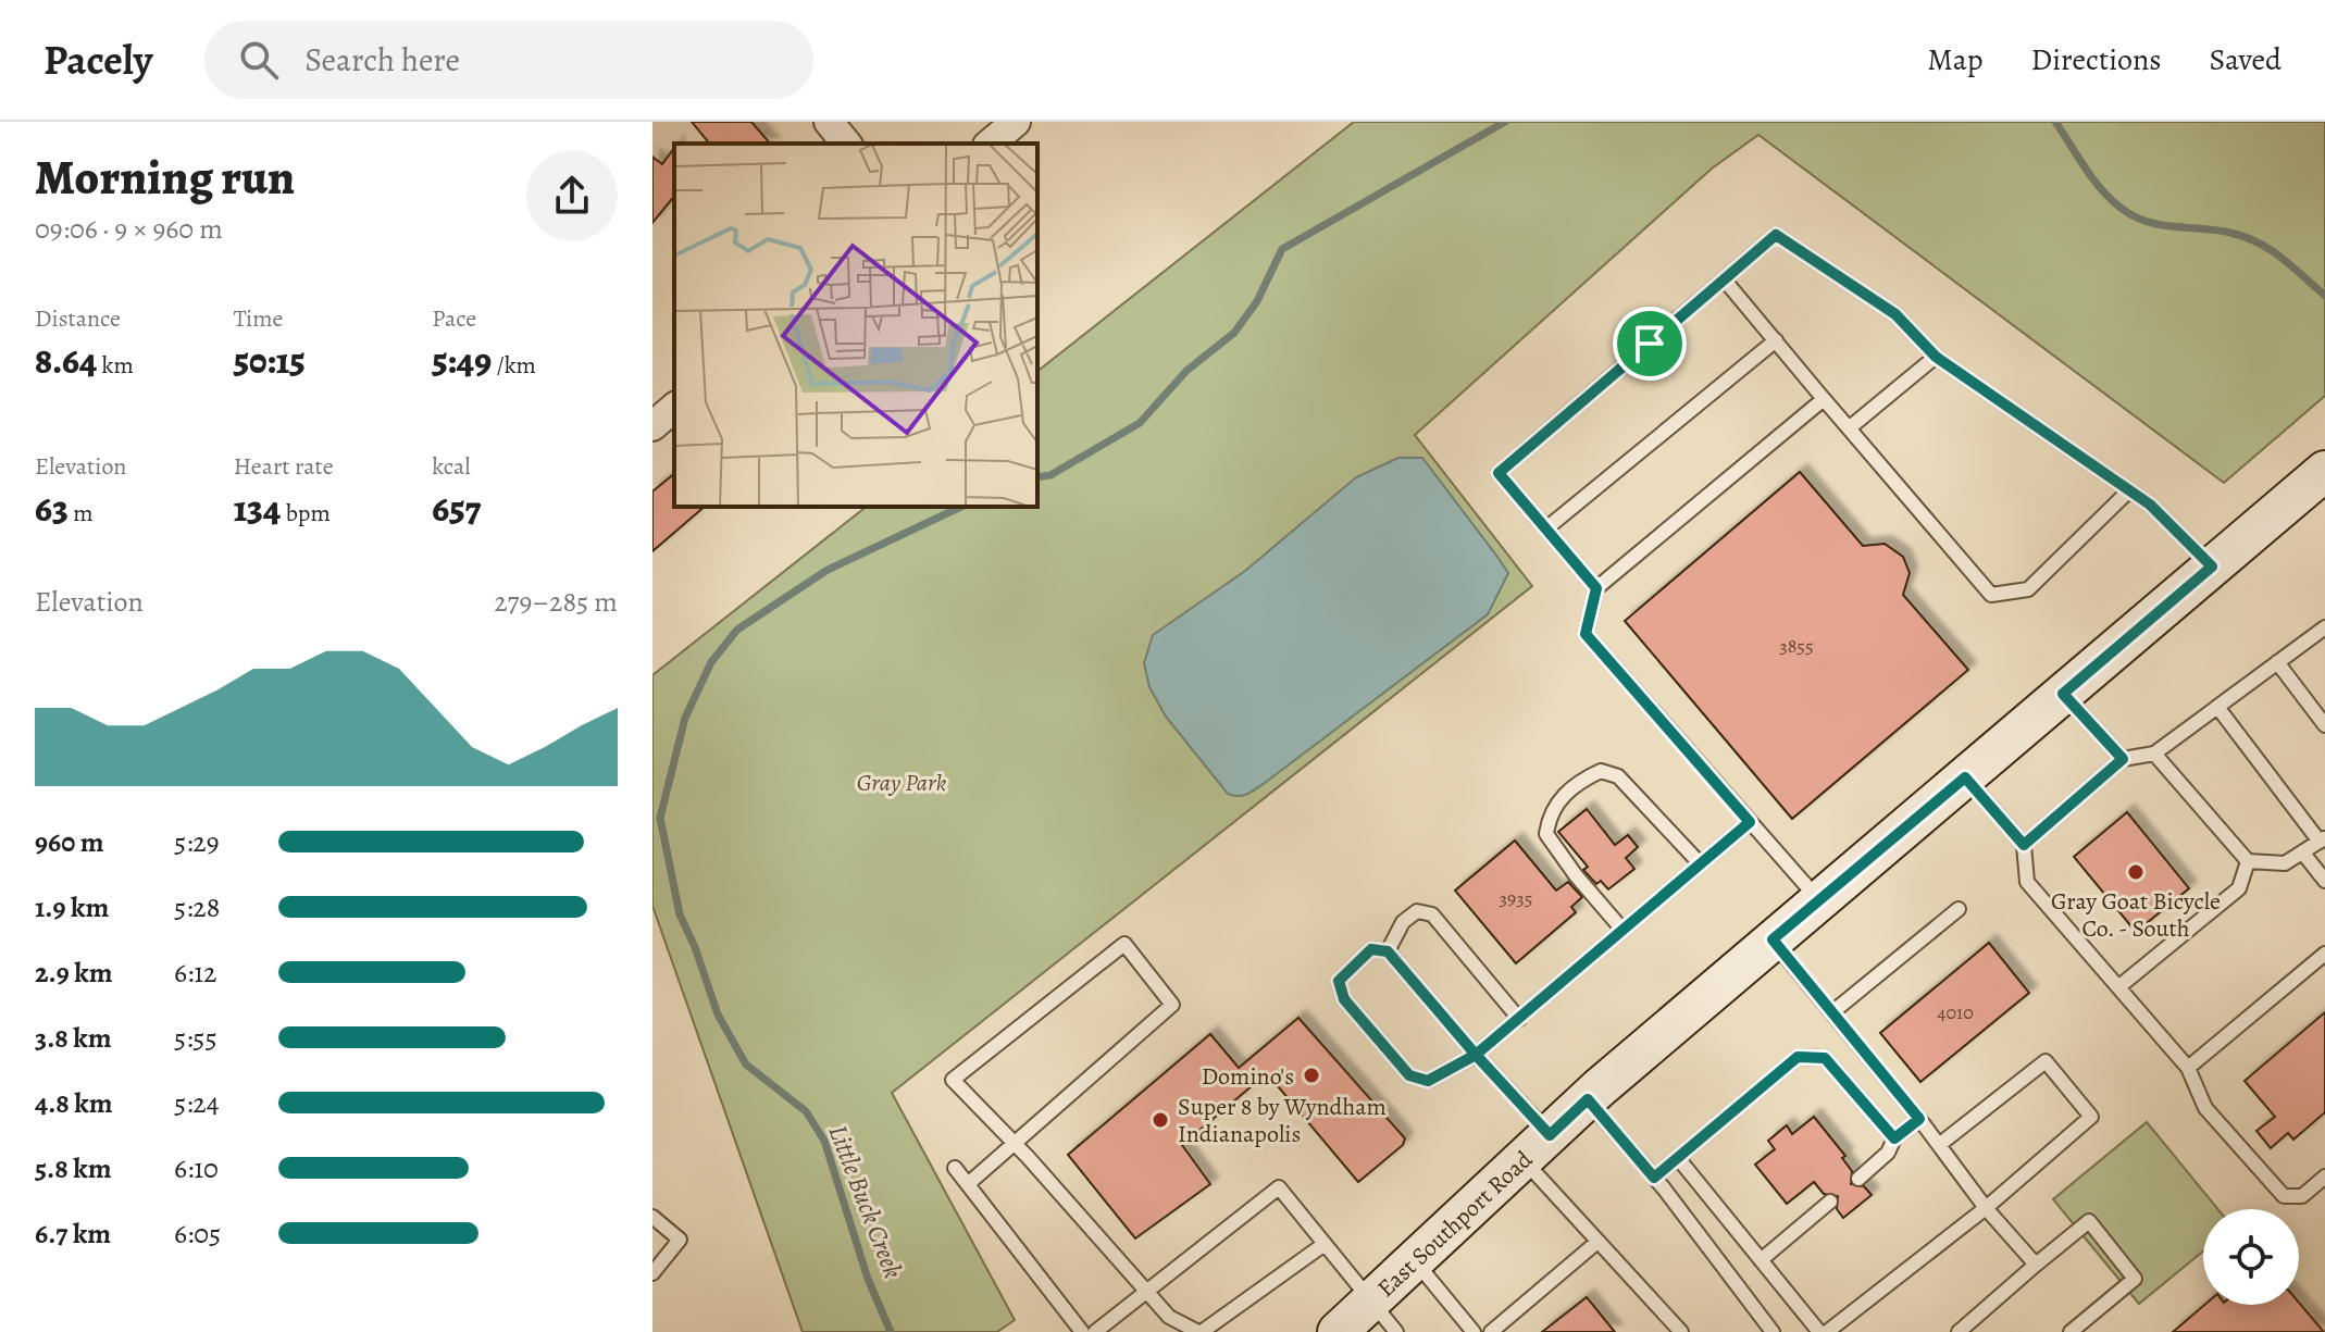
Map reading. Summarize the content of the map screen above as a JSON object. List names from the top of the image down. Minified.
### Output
{"streets":{"main road":["East Southport Road"]},"water":["Little Buck Creek"],"parks":["Gray Park"],"places":["Gray Goat Bicycle Co. - South","Domino's","Super 8 by Wyndham Indianapolis"],"house_numbers":["3855","3935","4010"],"page":{"header":"Pacely","search":"Search here","nav":["Map","Directions","Saved"],"heading":["Morning run","09:06 · 9 × 960 m"],"stats":[["Distance","8.64 km"],["Time","50:15"],["Pace","5:49 /km"],["Elevation","63 m"],["Heart rate","134 bpm"],["kcal","657"]],"chart":["Elevation","279–285 m"],"list":[{"name":"960 m","note":"5:29"},{"name":"1.9 km","note":"5:28"},{"name":"2.9 km","note":"6:12"},{"name":"3.8 km","note":"5:55"},{"name":"4.8 km","note":"5:24"},{"name":"5.8 km","note":"6:10"},{"name":"6.7 km","note":"6:05"}]}}
